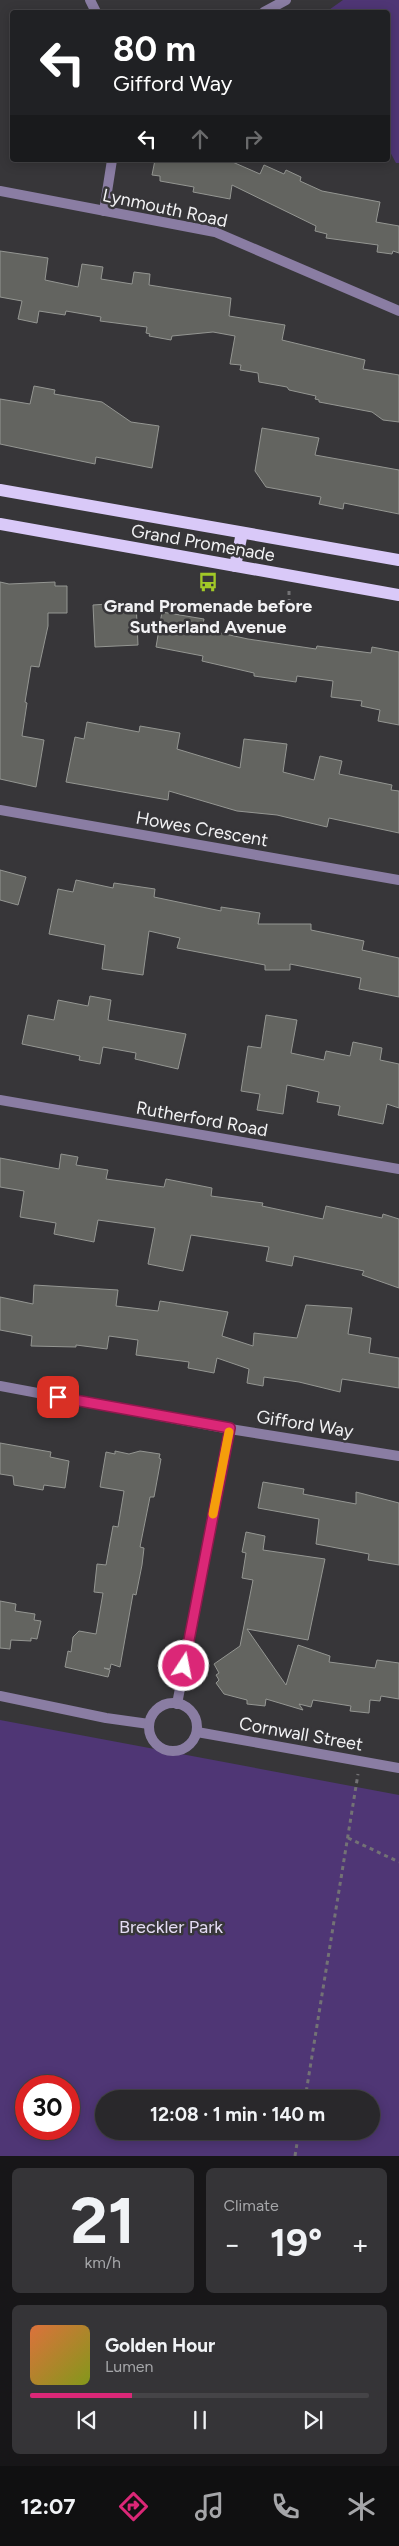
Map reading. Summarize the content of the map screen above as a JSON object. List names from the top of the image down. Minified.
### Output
{"streets":{"main road":["Grand Promenade"],"street":["Lynmouth Road","Howes Crescent","Rutherford Road","Gifford Way","Cornwall Street"]},"parks":["Breckler Park"],"places":{"bus stop":["Grand Promenade before Sutherland Avenue"]},"page":{"turn":["80 m","Gifford Way"],"limit":"30","trip":"12:08 · 1 min · 140 m","tile":[["21","km/h"],"Climate"],"heat":["−","19°","+"],"song":["Golden Hour","Lumen"],"tabs":"12:07"}}
